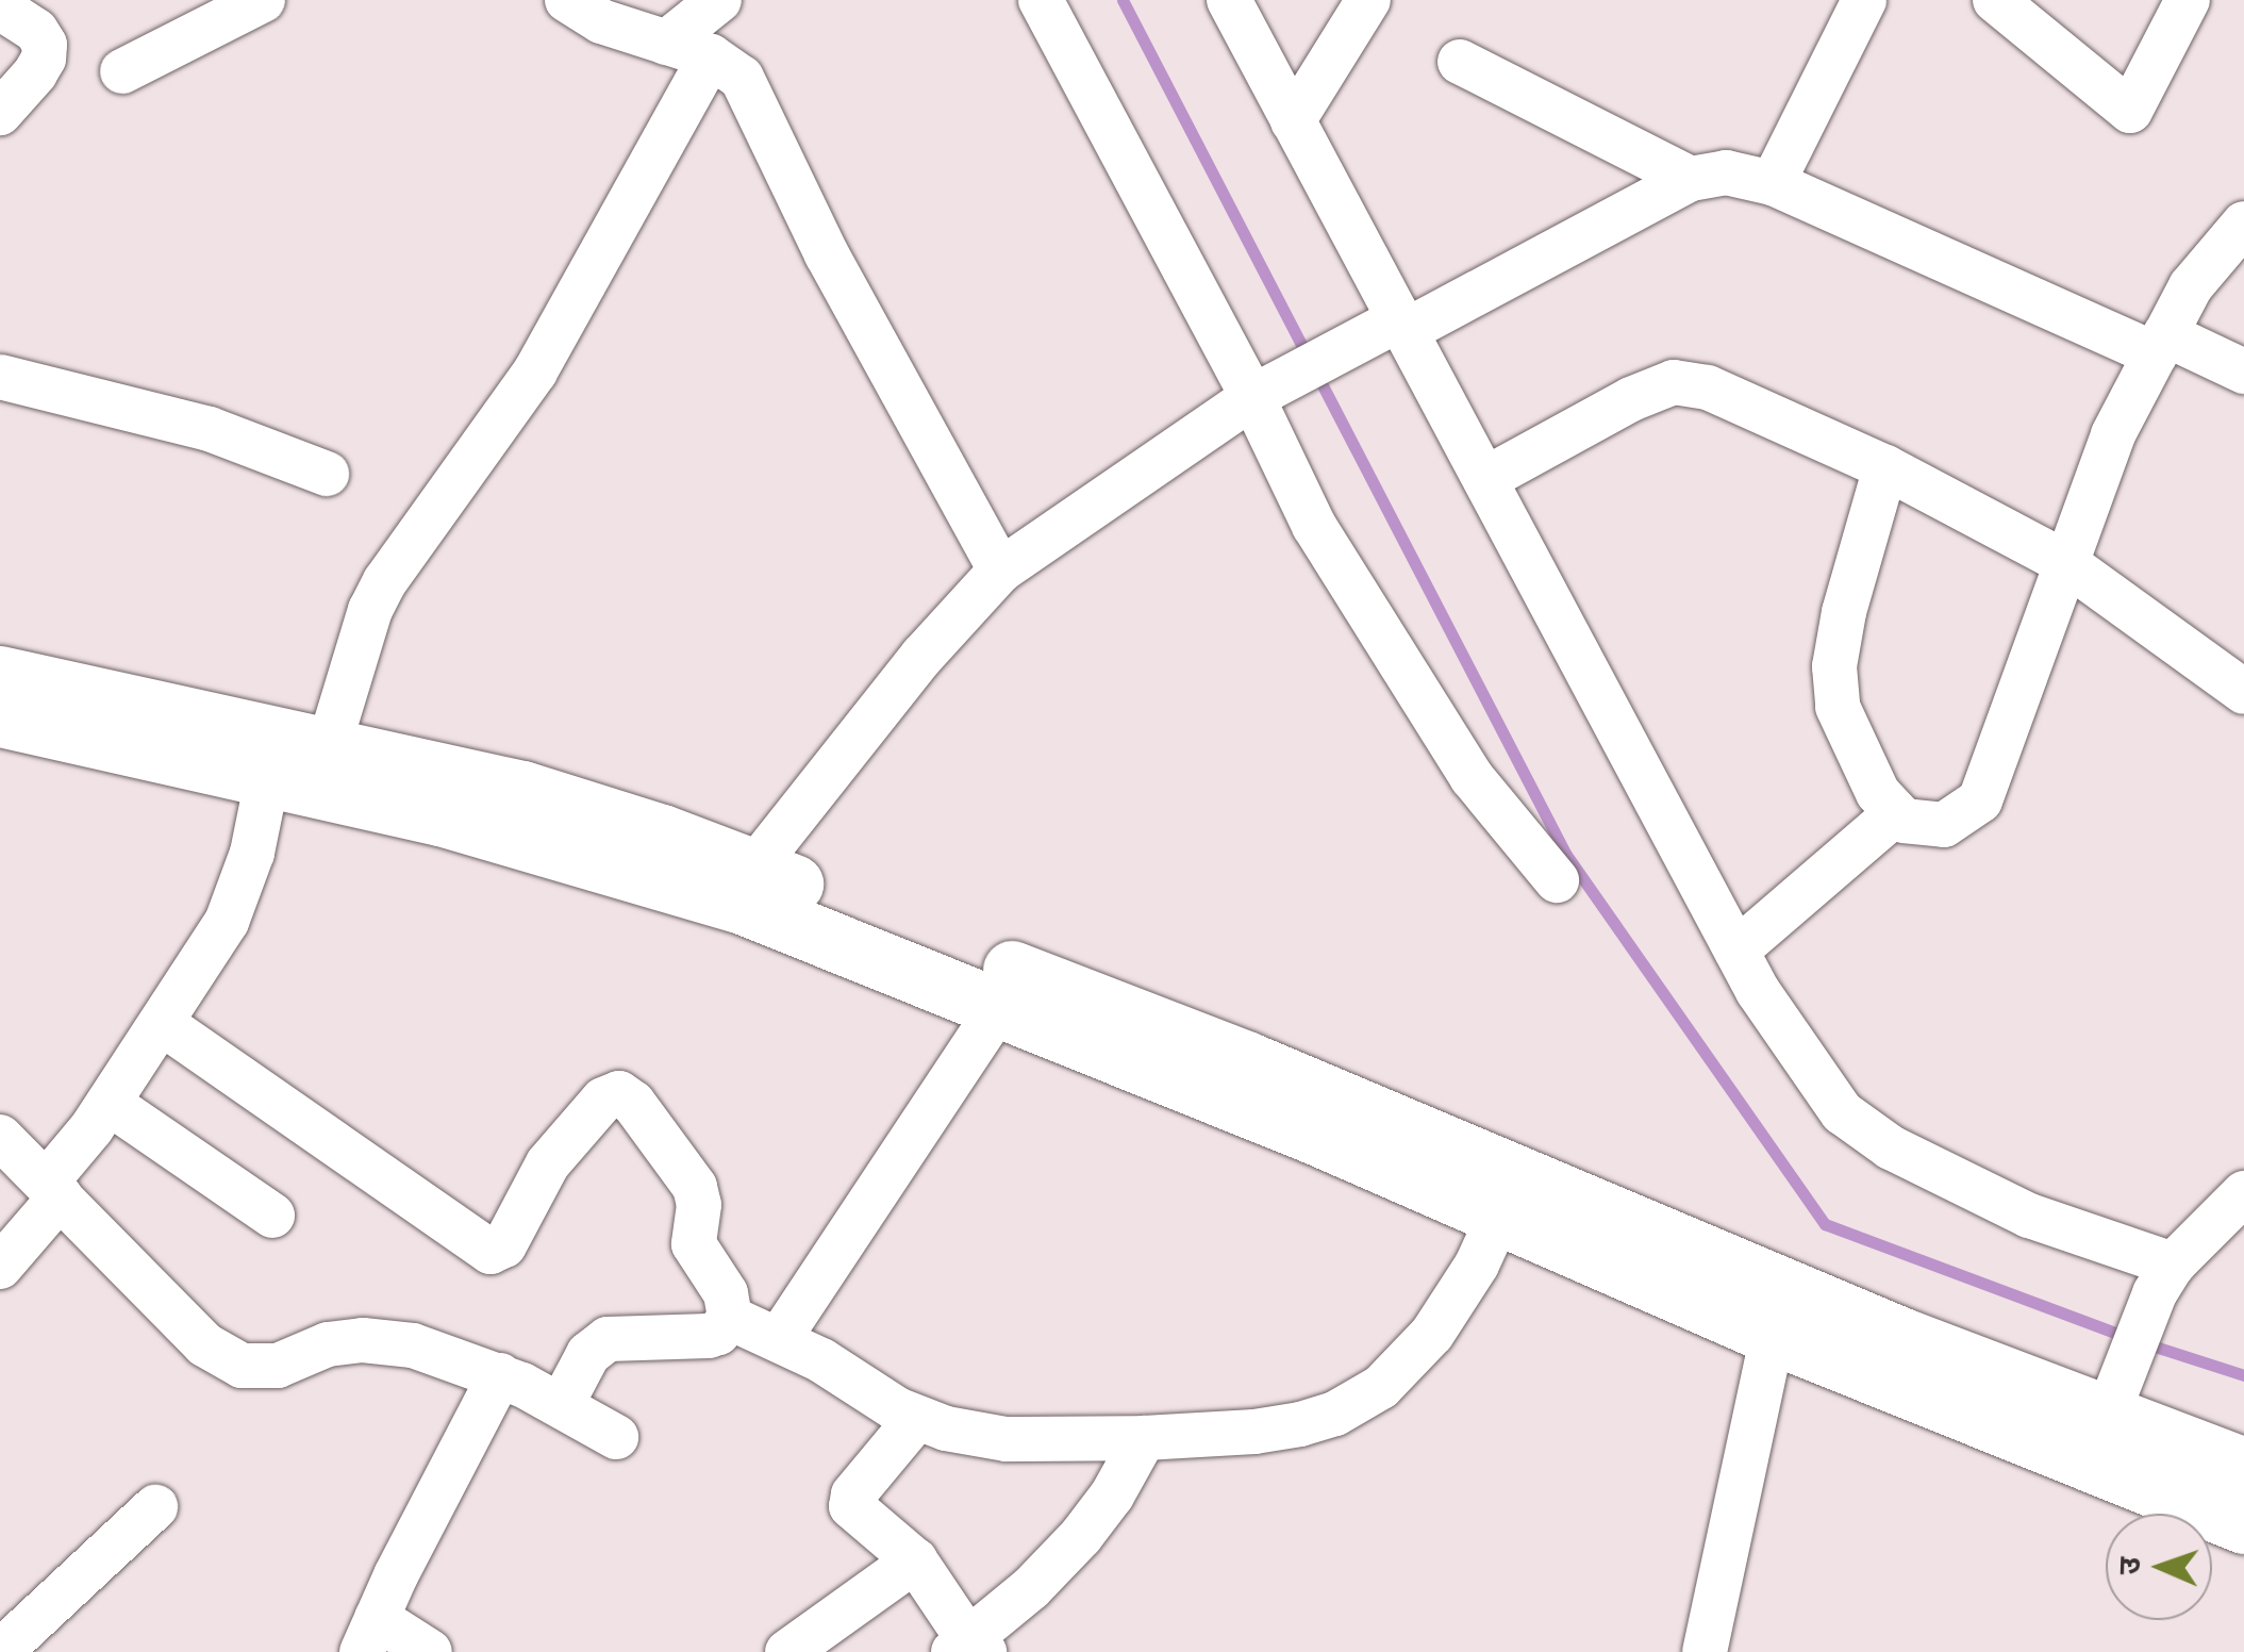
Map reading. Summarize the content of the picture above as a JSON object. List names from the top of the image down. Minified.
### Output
{"north":"left"}
